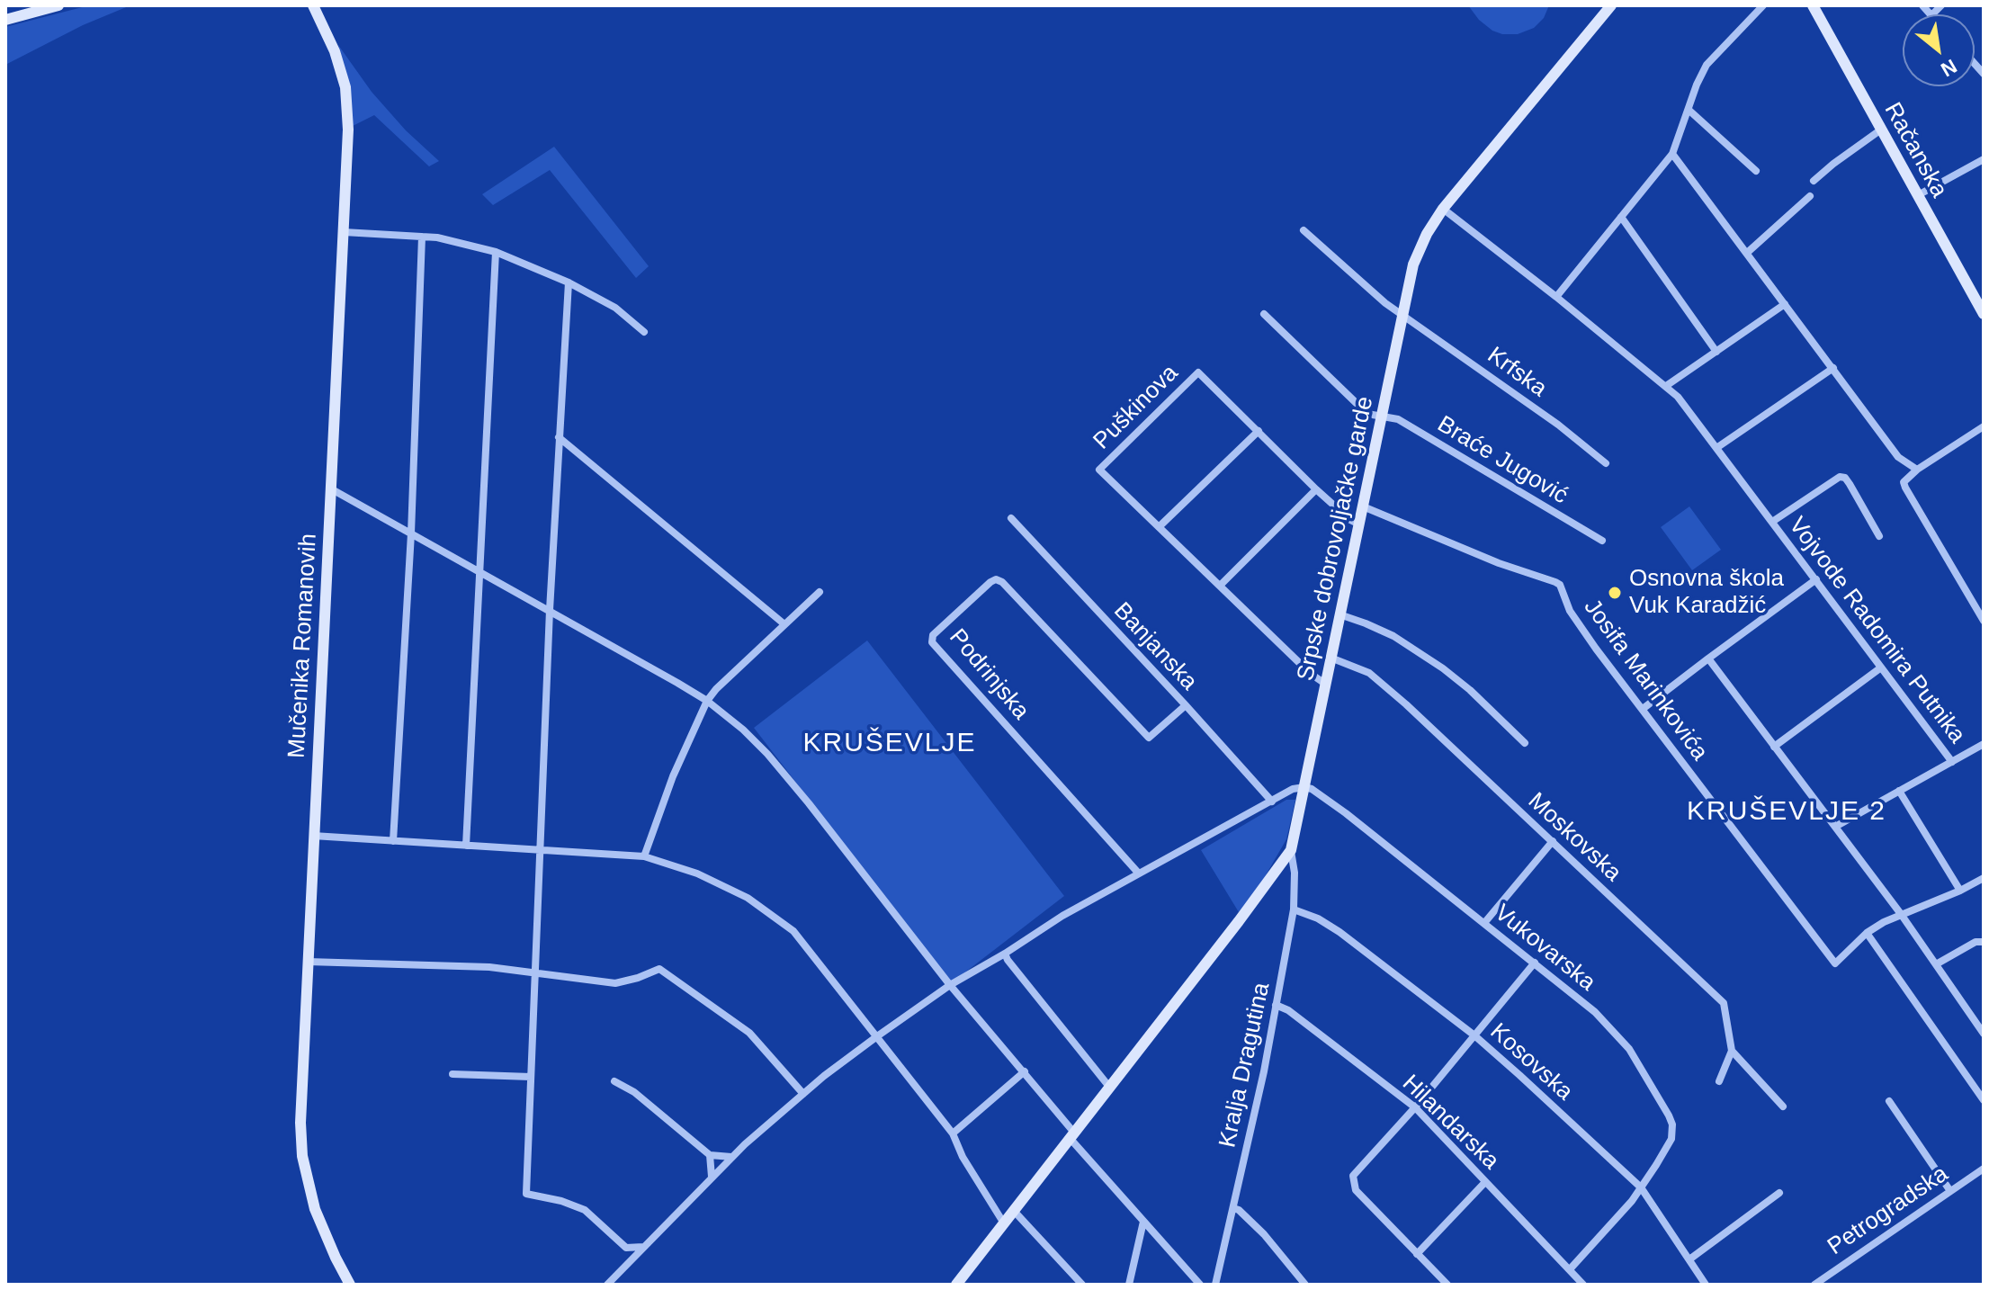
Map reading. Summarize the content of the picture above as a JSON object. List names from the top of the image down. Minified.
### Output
{"streets":{"main road":["Račanska","Srpske dobrovoljačke garde","Mučenika Romanovih"],"street":["Krfska","Puškinova","Braće Jugović","Vojvode Radomira Putnika","Banjanska","Podrinjska","Josifa Marinkovića","Moskovska","Vukovarska","Kosovska","Kralja Dragutina","Hilandarska","Petrogradska"]},"crossings":[["Krfska","Srpske dobrovoljačke garde"],["Puškinova","Srpske dobrovoljačke garde"],["Braće Jugović","Srpske dobrovoljačke garde"],["Srpske dobrovoljačke garde","Vojvode Radomira Putnika"],["Srpske dobrovoljačke garde","Josifa Marinkovića"],["Srpske dobrovoljačke garde","Moskovska"],["Srpske dobrovoljačke garde","Vukovarska"],["Srpske dobrovoljačke garde","Kralja Dragutina"],["Banjanska","Podrinjska"],["Vukovarska","Kosovska"],["Vukovarska","Hilandarska"],["Kosovska","Kralja Dragutina"],["Kralja Dragutina","Hilandarska"]],"districts":["KRUŠEVLJE","KRUŠEVLJE 2"],"places":["Osnovna škola Vuk Karadžić"],"north":"bottom right"}
